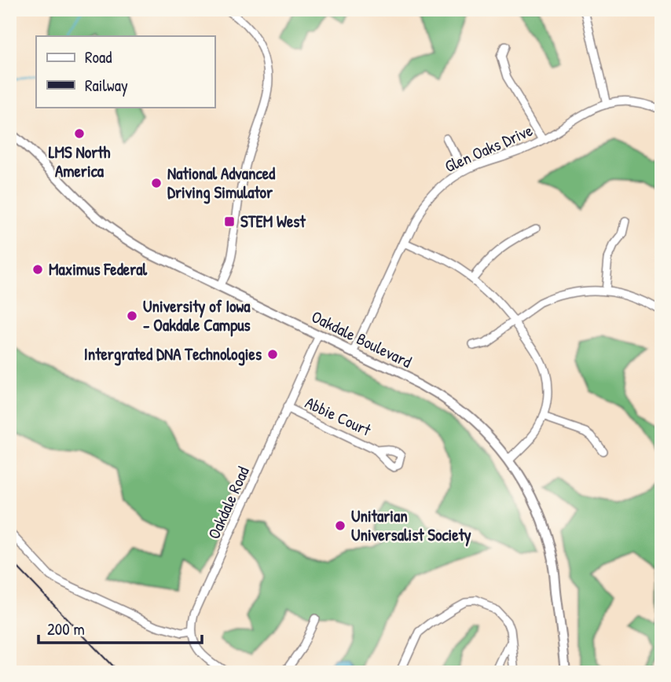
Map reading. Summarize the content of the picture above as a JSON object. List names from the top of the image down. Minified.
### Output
{"streets":{"main road":["Oakdale Boulevard"],"street":["Glen Oaks Drive","Abbie Court","Oakdale Road"]},"crossings":[["Glen Oaks Drive","Oakdale Boulevard"],["Oakdale Boulevard","Oakdale Road"],["Abbie Court","Oakdale Road"]],"places":{"other":["LMS North America","National Advanced Driving Simulator","Maximus Federal","University of Iowa - Oakdale Campus","Intergrated DNA Technologies","Unitarian Universalist Society"],"transit":["STEM West"]},"legend":["Road","Railway"],"scale_bar":"200 m"}
